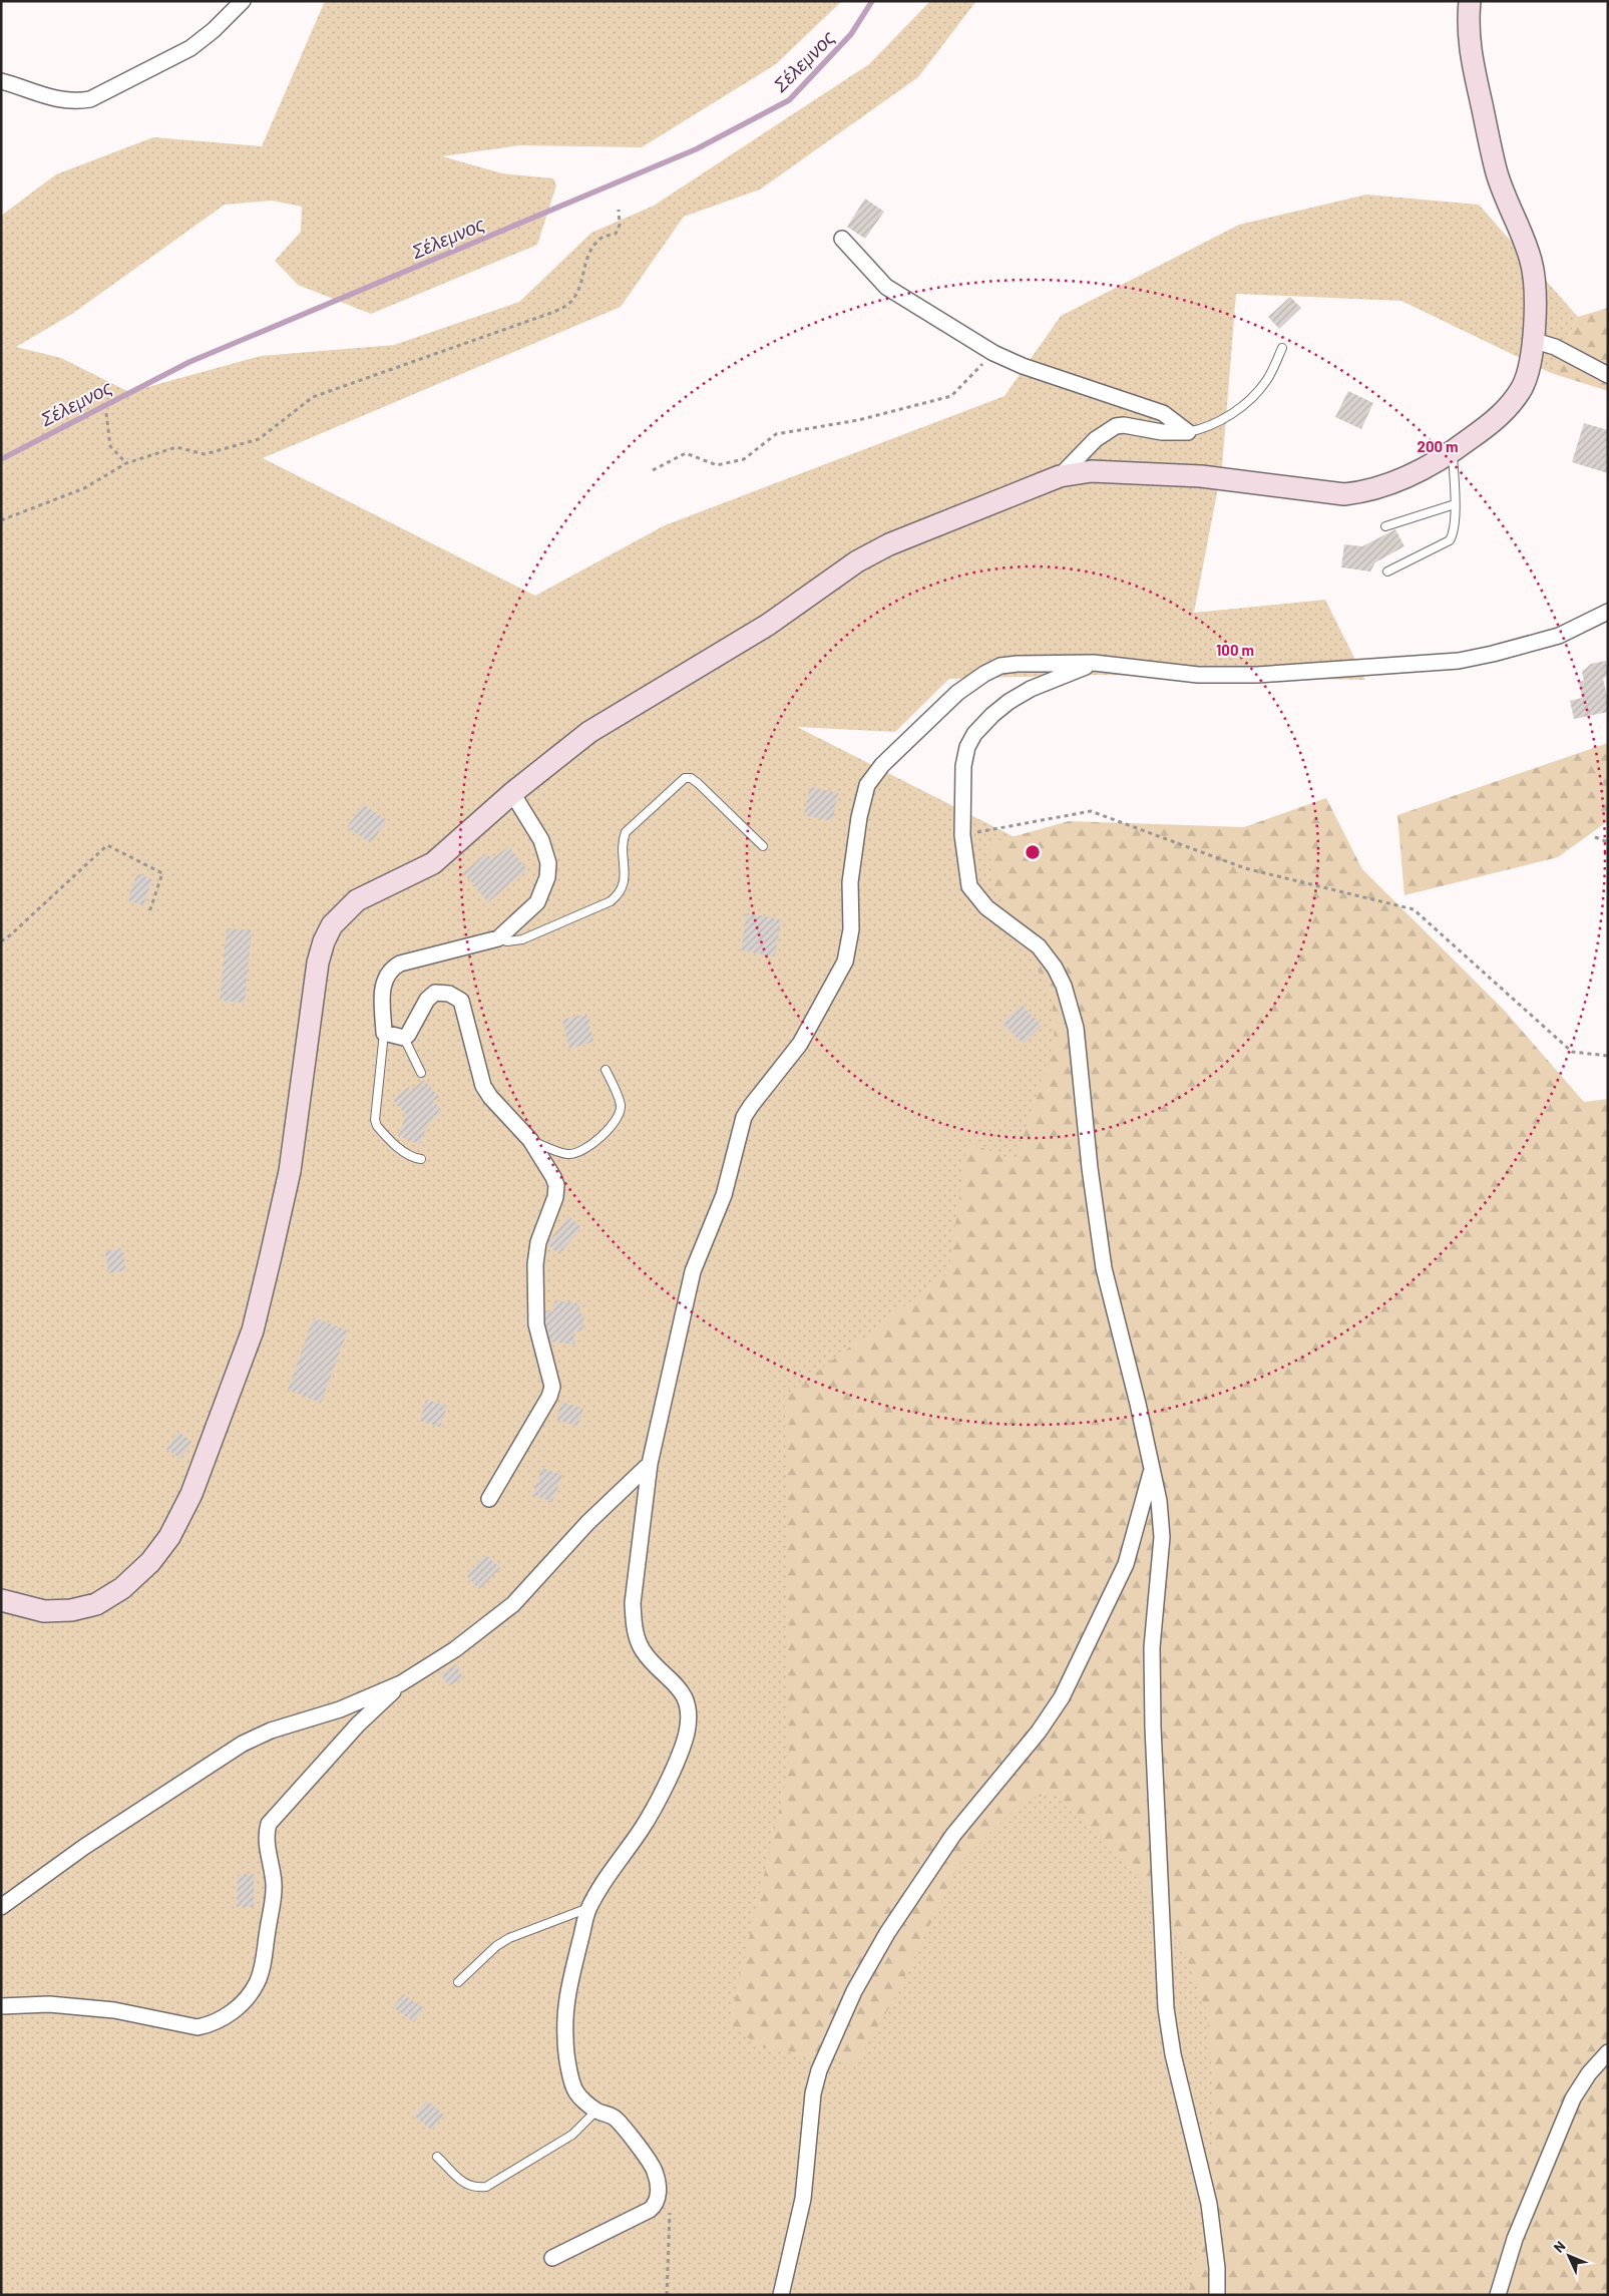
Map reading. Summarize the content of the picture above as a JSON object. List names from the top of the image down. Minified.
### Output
{"water":["Σέλεμνος"],"north":"top left","rings":["200 m","100 m"]}
